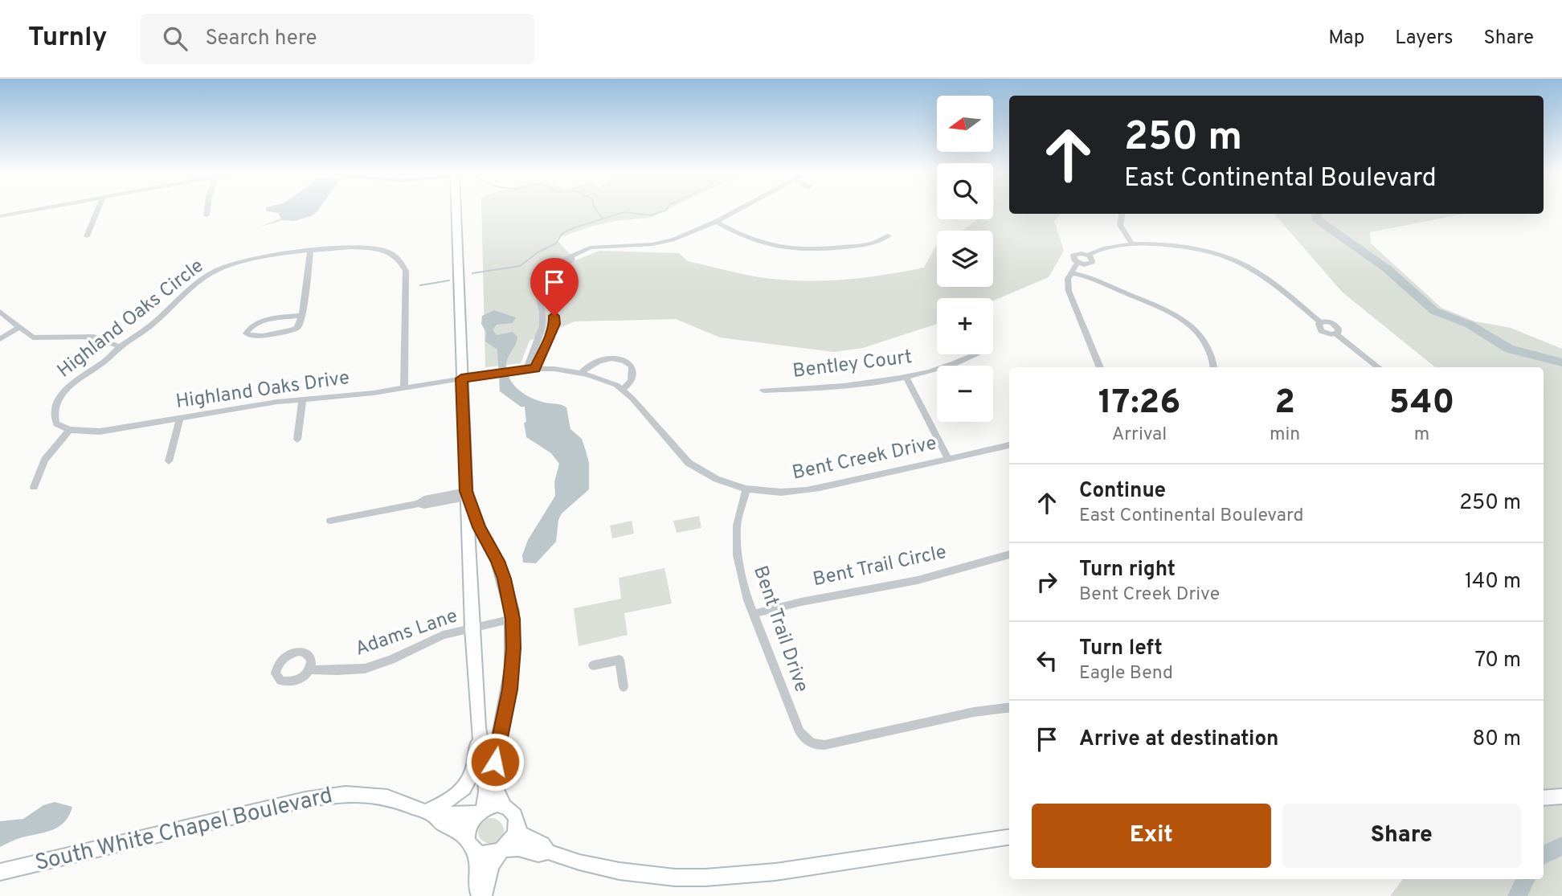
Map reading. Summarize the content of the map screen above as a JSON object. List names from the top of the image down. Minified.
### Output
{"streets":{"main road":["South White Chapel Boulevard"],"street":["Highland Oaks Circle","Bentley Court","Highland Oaks Drive","Bent Creek Drive","Bent Trail Circle","Bent Trail Drive","Adams Lane"]},"crossings":[["Highland Oaks Circle","Highland Oaks Drive"],["Highland Oaks Drive","Bent Creek Drive"],["Bent Creek Drive","Bent Trail Drive"],["Bent Trail Circle","Bent Trail Drive"]],"north":"left","page":{"header":"Turnly","search":"Search here","nav":["Map","Layers","Share"],"map_buttons":["+","−"],"turn":["250 m","East Continental Boulevard"],"eta":["17:26","Arrival","2","min","540","m"],"list":[{"name":"Continue","note":"East Continental Boulevard","value":"250 m"},{"name":"Turn right","note":"Bent Creek Drive","value":"140 m"},{"name":"Turn left","note":"Eagle Bend","value":"70 m"},{"name":"Arrive at destination","value":"80 m"}],"buttons":["Exit","Share"]}}
